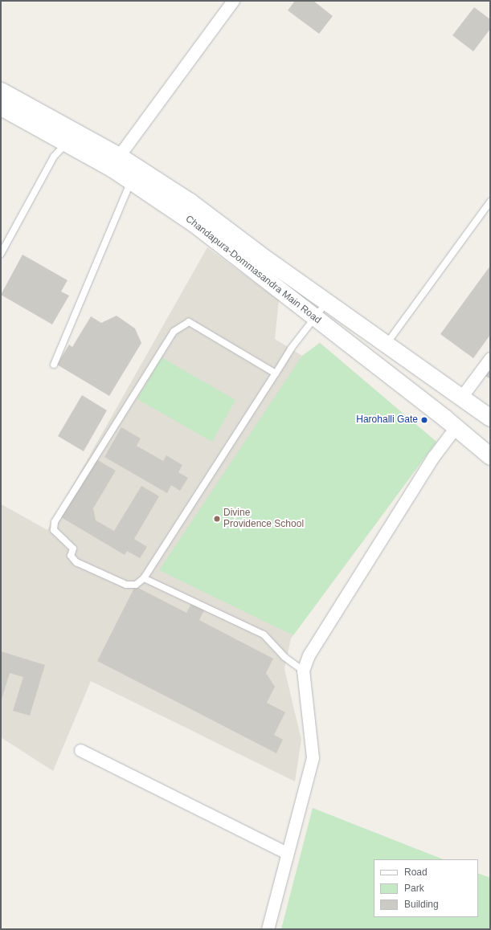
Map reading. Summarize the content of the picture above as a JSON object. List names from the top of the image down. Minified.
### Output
{"streets":{"main road":["Chandapura-Dommasandra Main Road"]},"places":["Harohalli Gate","Divine Providence School"],"legend":["Road","Park","Building"]}
